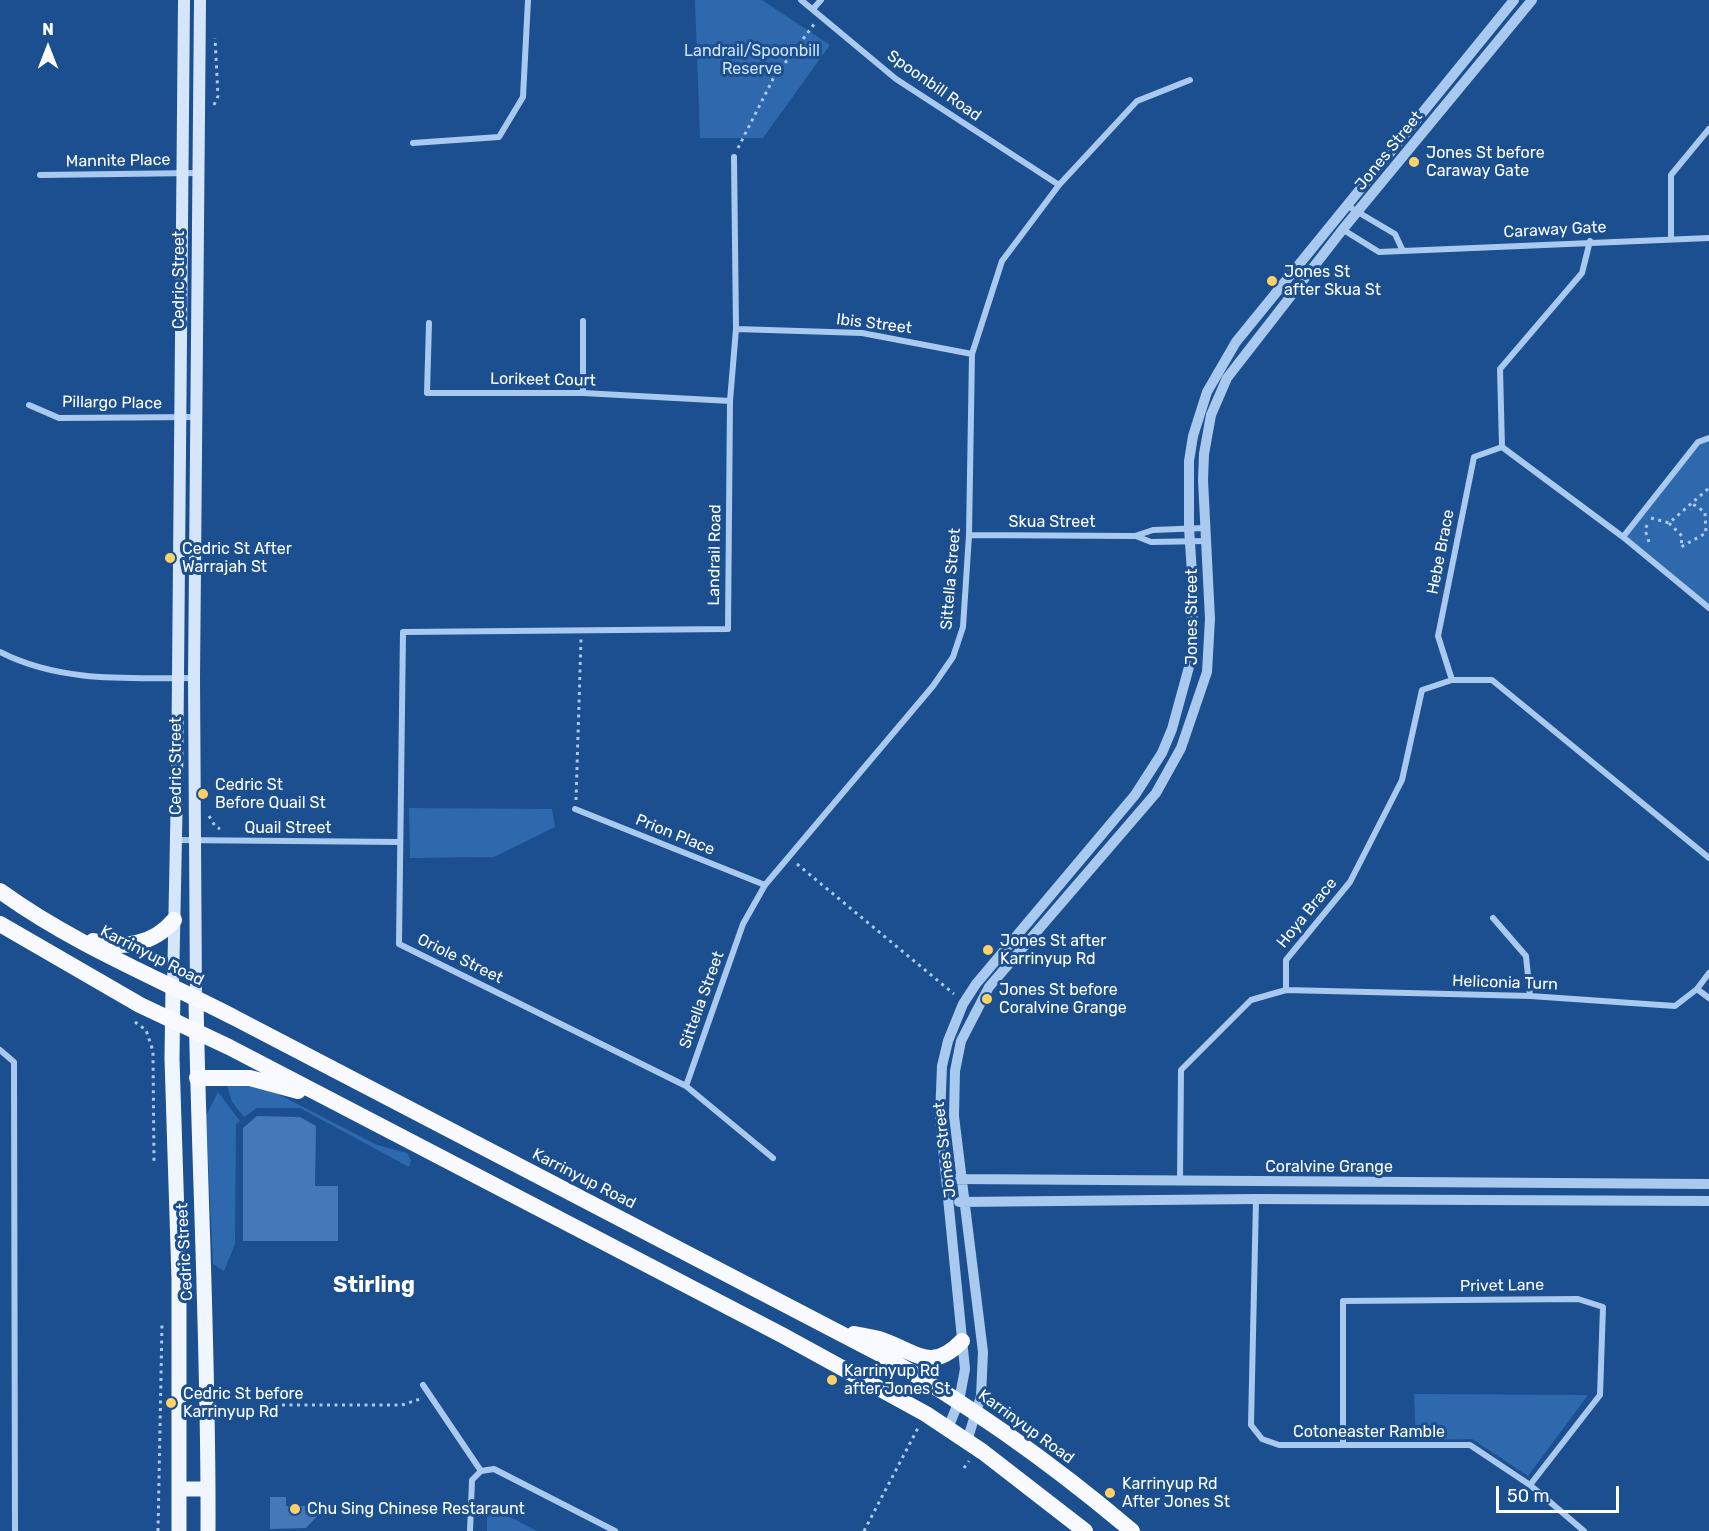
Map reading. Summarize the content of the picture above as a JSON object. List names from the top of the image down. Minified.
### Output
{"streets":{"highway":["Karrinyup Road"],"main road":["Cedric Street"],"street":["Spoonbill Road","Jones Street","Mannite Place","Caraway Gate","Ibis Street","Lorikeet Court","Pillargo Place","Skua Street","Hebe Brace","Landrail Road","Sittella Street","Quail Street","Prion Place","Hoya Brace","Oriole Street","Heliconia Turn","Coralvine Grange","Privet Lane","Cotoneaster Ramble"]},"crossings":[["Spoonbill Road","Sittella Street"],["Jones Street","Caraway Gate"],["Jones Street","Skua Street"],["Jones Street","Karrinyup Road"],["Jones Street","Coralvine Grange"],["Mannite Place","Cedric Street"],["Cedric Street","Pillargo Place"],["Cedric Street","Quail Street"],["Cedric Street","Karrinyup Road"],["Ibis Street","Landrail Road"],["Ibis Street","Sittella Street"],["Lorikeet Court","Landrail Road"],["Skua Street","Sittella Street"],["Hebe Brace","Hoya Brace"],["Landrail Road","Oriole Street"],["Sittella Street","Prion Place"],["Sittella Street","Oriole Street"],["Quail Street","Oriole Street"],["Hoya Brace","Heliconia Turn"],["Coralvine Grange","Cotoneaster Ramble"],["Privet Lane","Cotoneaster Ramble"]],"districts":["Stirling"],"parks":["Landrail/Spoonbill Reserve"],"places":["Jones St before Caraway Gate","Jones St after Skua St","Cedric St After Warrajah St","Cedric St Before Quail St","Jones St after Karrinyup Rd","Jones St before Coralvine Grange","Karrinyup Rd after Jones St","Cedric St before Karrinyup Rd","Karrinyup Rd After Jones St","Chu Sing Chinese Restaraunt"],"scale_bar":"50 m","north":"top"}
